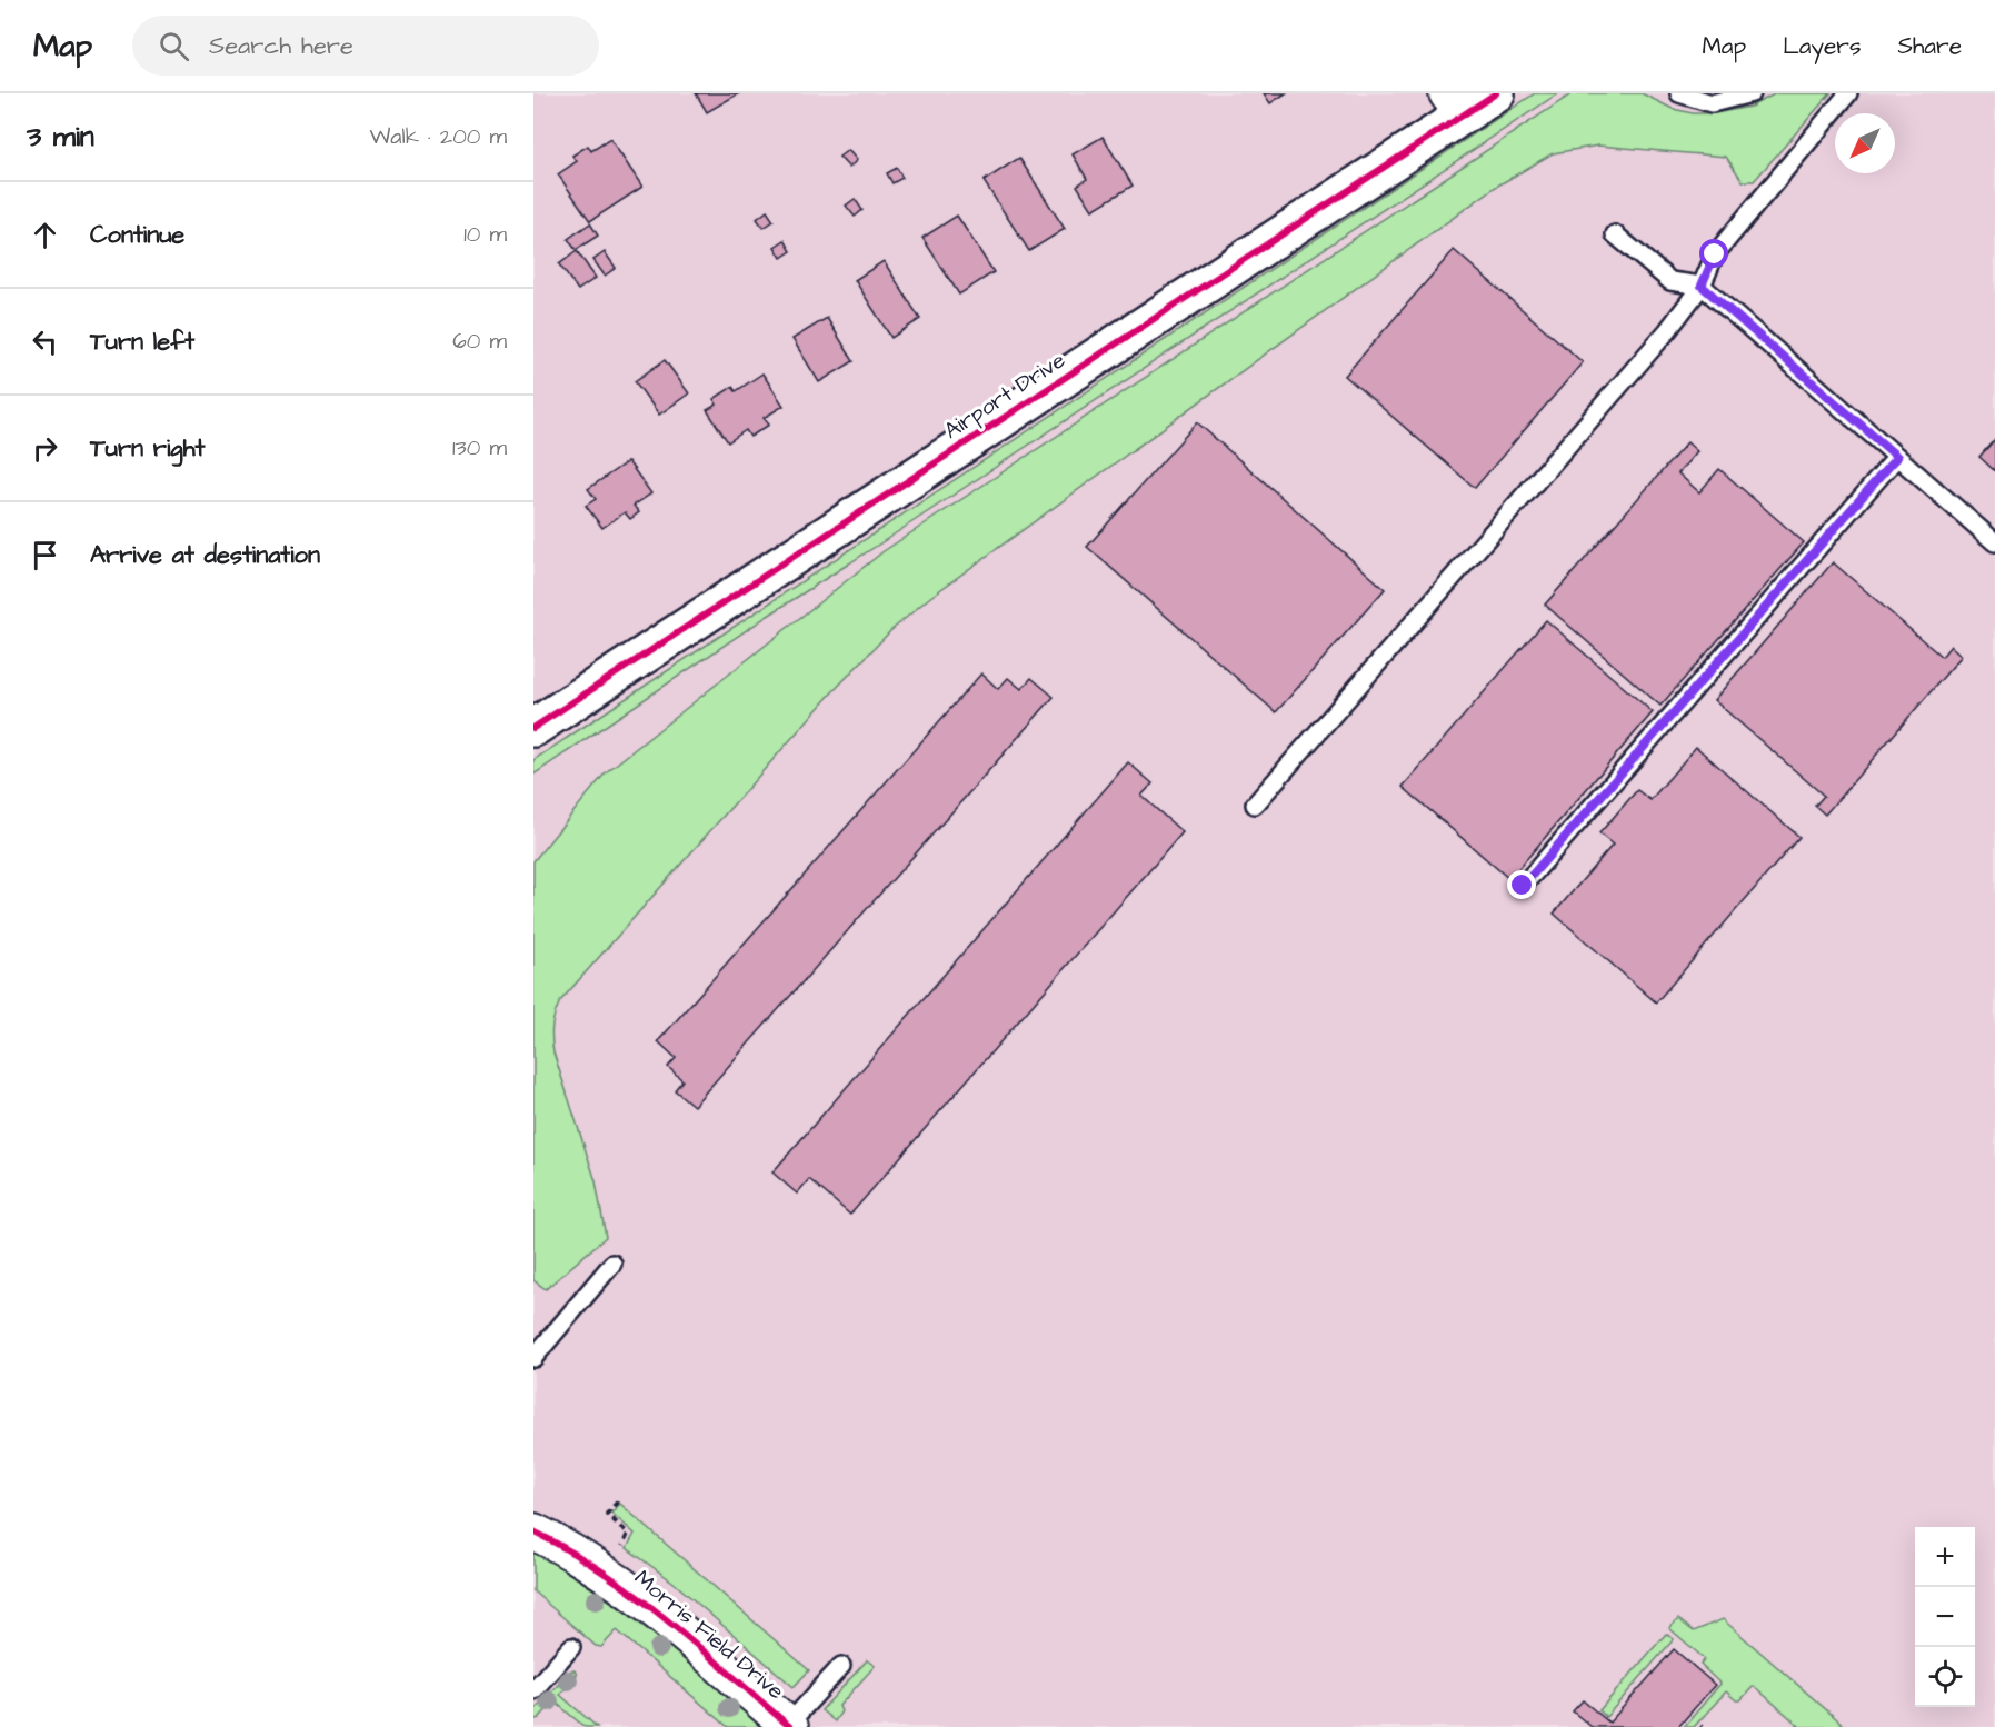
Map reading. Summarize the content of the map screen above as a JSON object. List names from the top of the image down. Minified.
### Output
{"streets":{"street":["Airport Drive","Morris Field Drive"]},"north":"bottom left","page":{"header":"Map","search":"Search here","nav":["Map","Layers","Share"],"heading":["3 min","Walk · 200 m"],"list":[["Continue","10 m"],["Turn left","60 m"],["Turn right","130 m"],"Arrive at destination"],"map_buttons":["+","−"]}}
